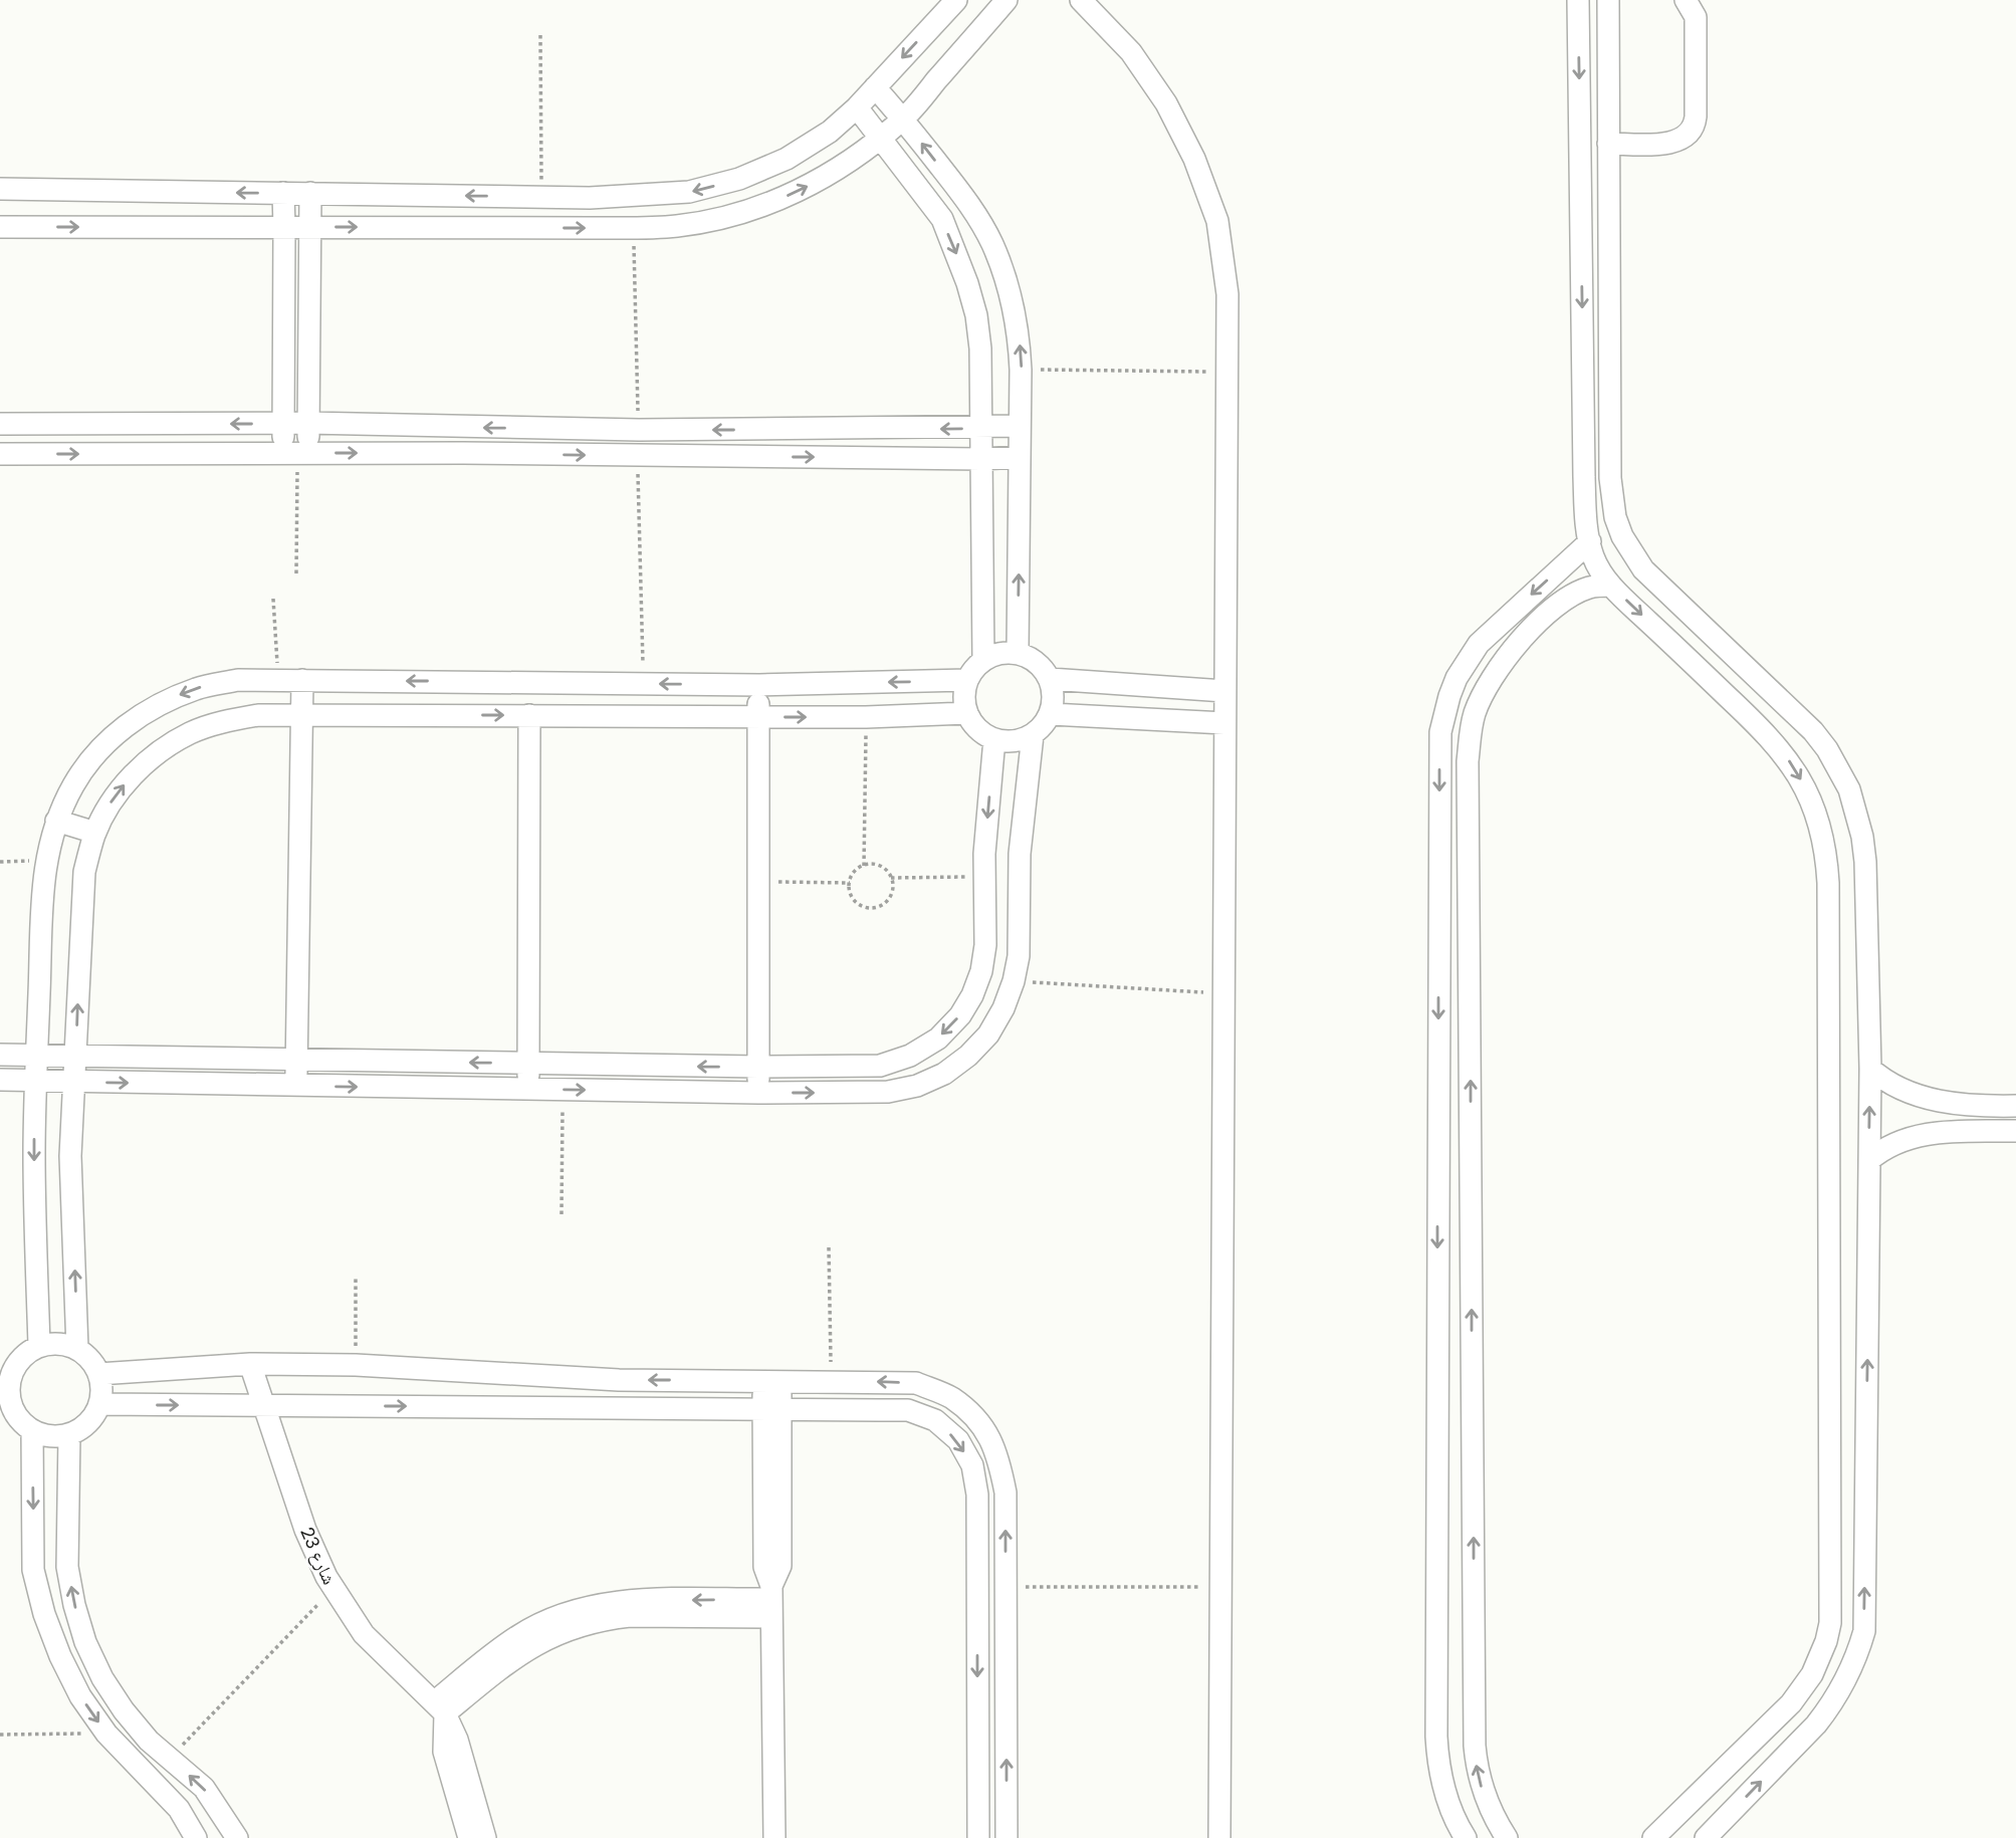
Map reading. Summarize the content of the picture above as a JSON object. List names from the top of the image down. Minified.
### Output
{"streets":{"street":["شارع 23"]}}
